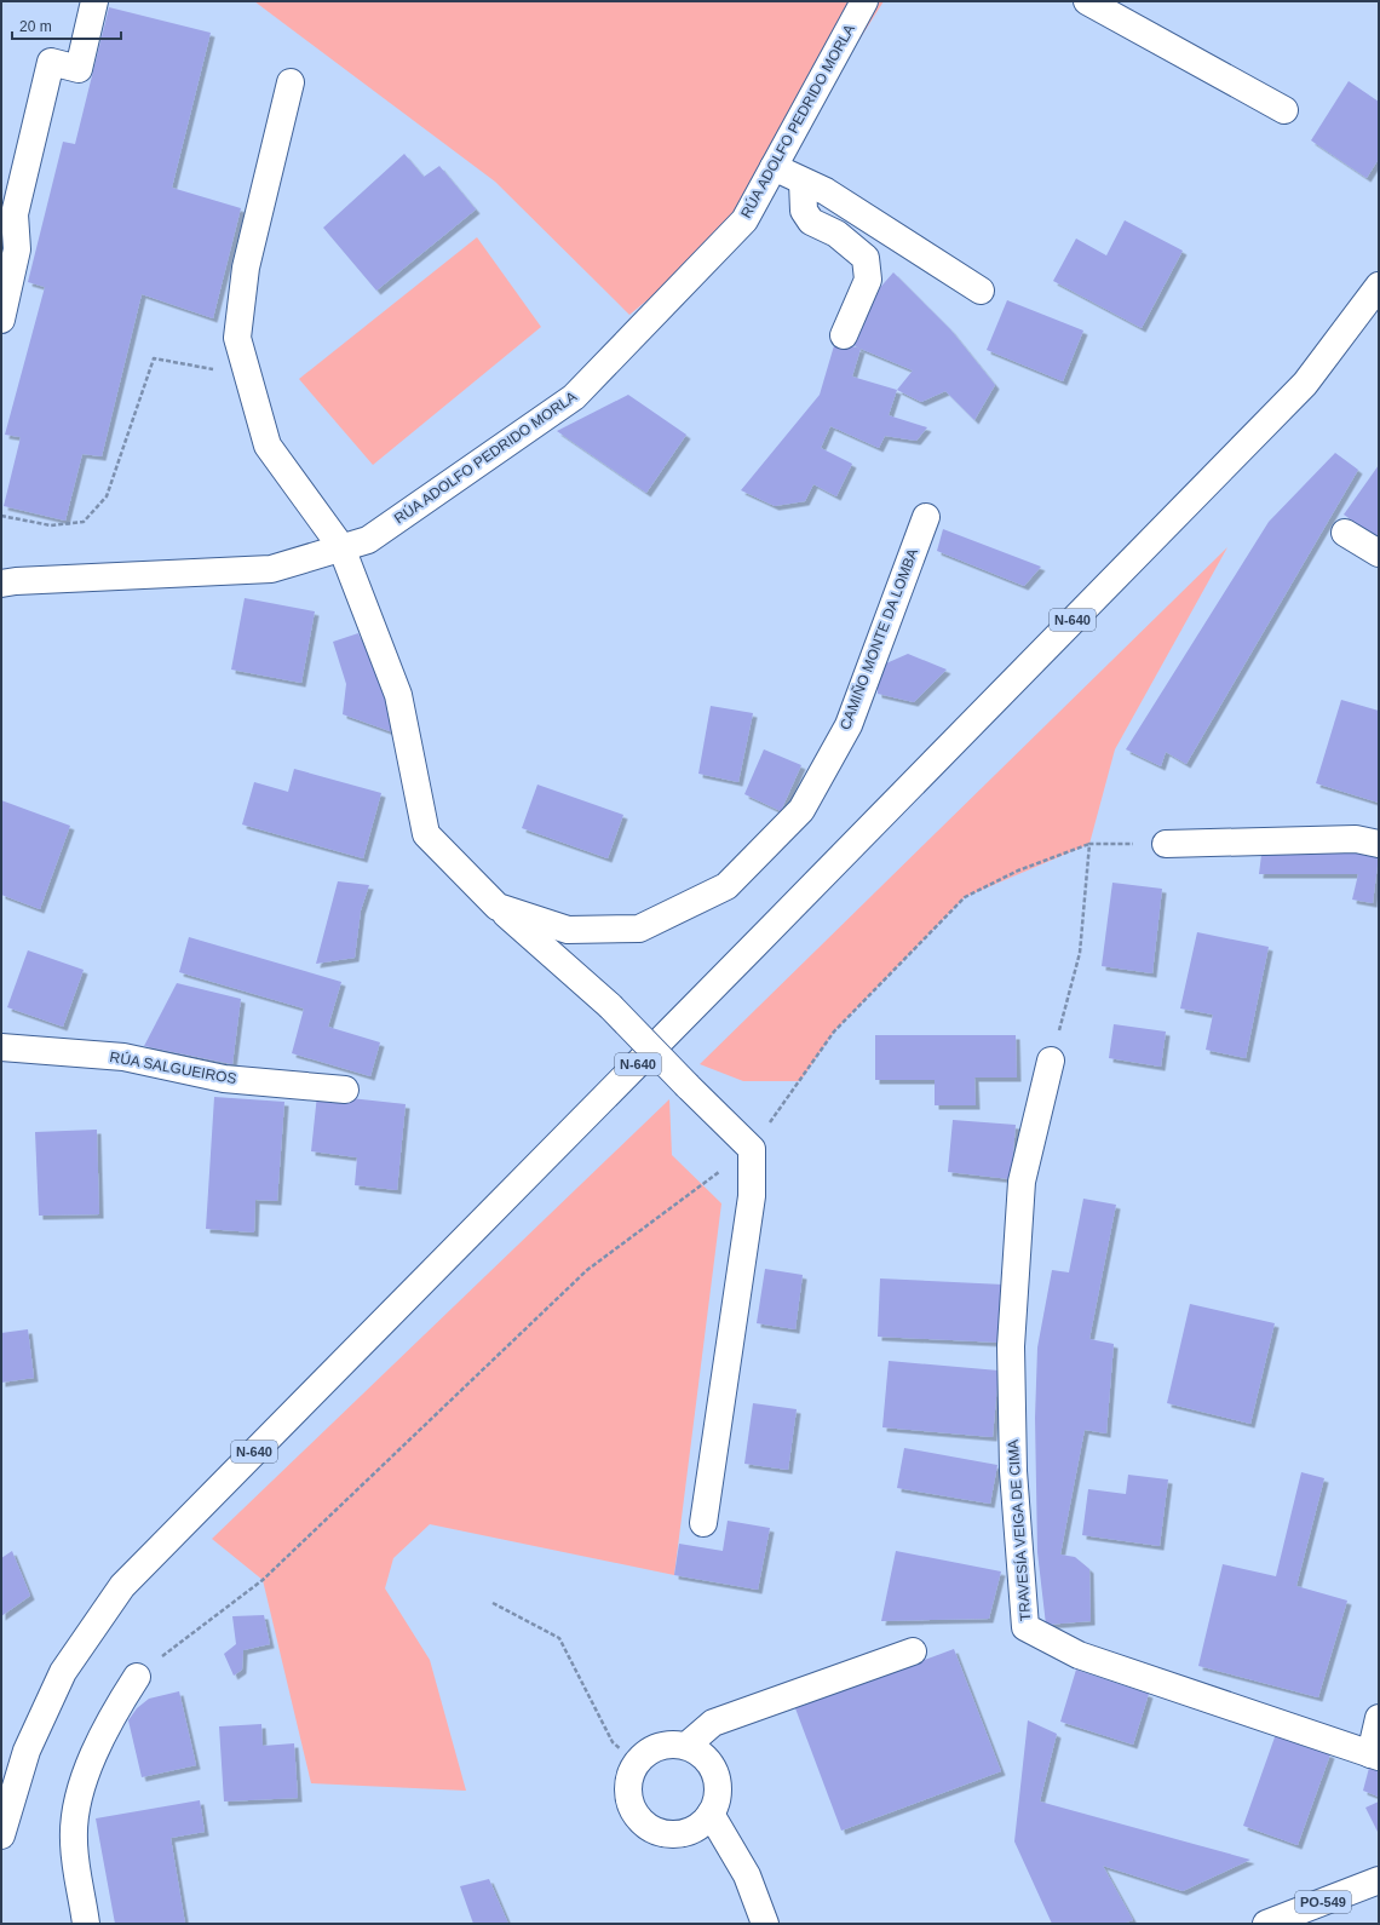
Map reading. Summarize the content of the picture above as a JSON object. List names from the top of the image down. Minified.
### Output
{"streets":{"main road":["RÚA ADOLFO PEDRIDO MORLA","N-640","CAMIÑO MONTE DA LOMBA","RÚA SALGUEIROS","TRAVESÍA VEIGA DE CIMA","PO-549"]},"crossings":[["RÚA ADOLFO PEDRIDO MORLA","CAMIÑO MONTE DA LOMBA"]],"scale_bar":"20 m"}
